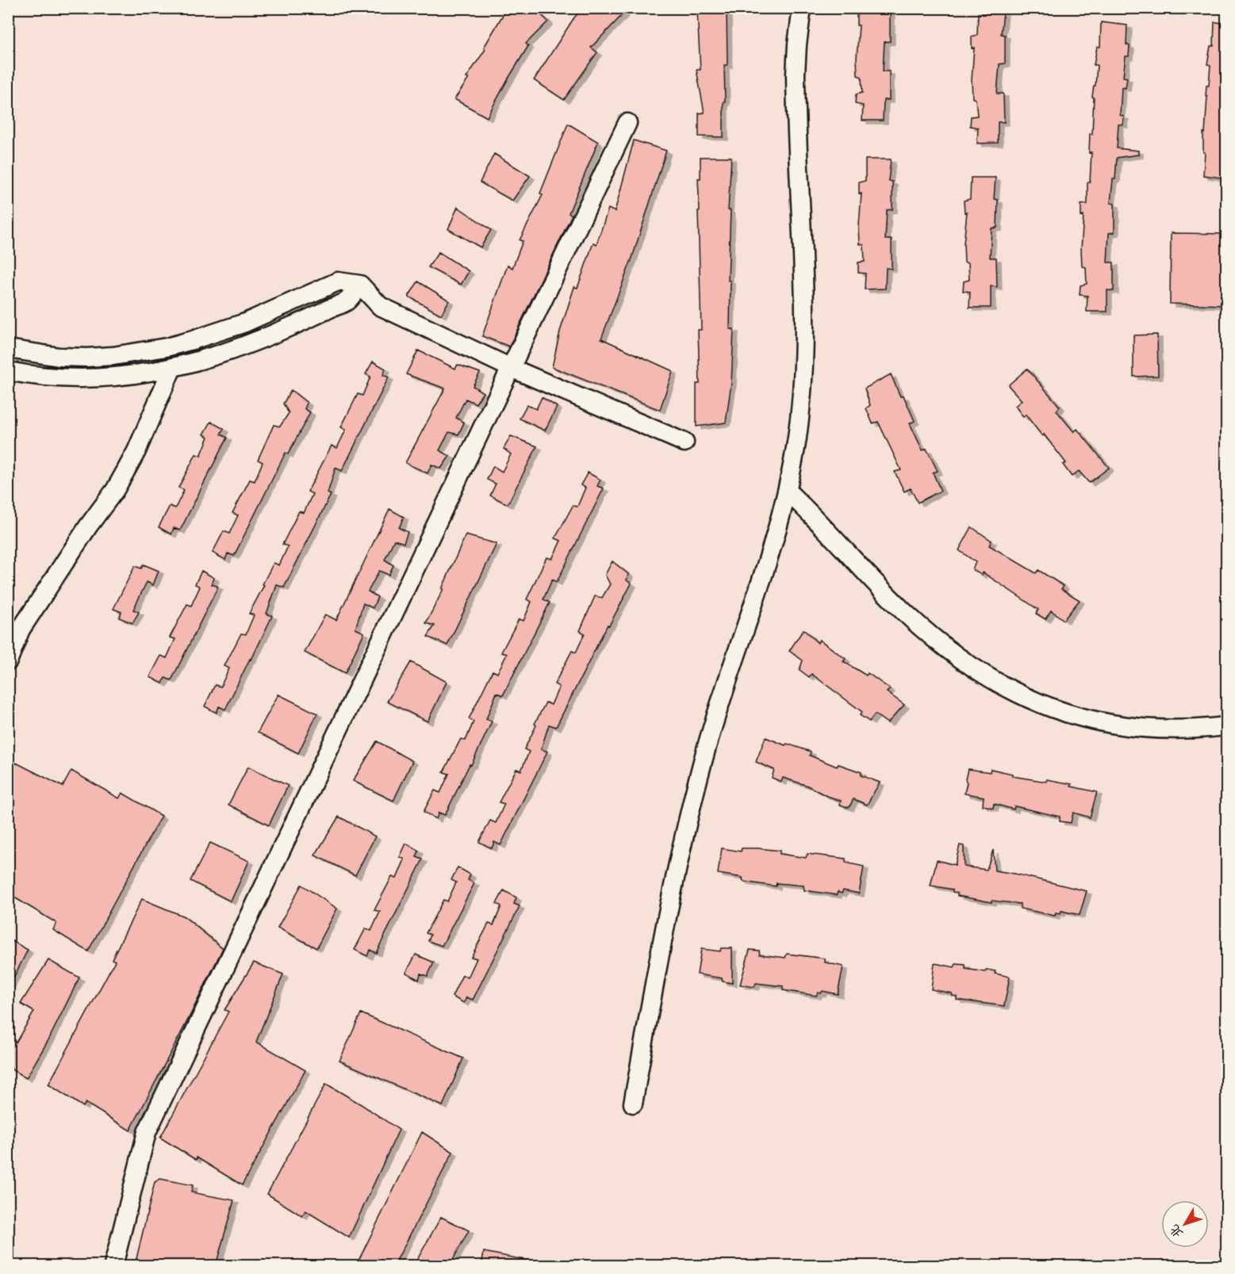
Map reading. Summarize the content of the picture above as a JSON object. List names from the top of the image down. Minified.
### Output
{"north":"bottom left"}
